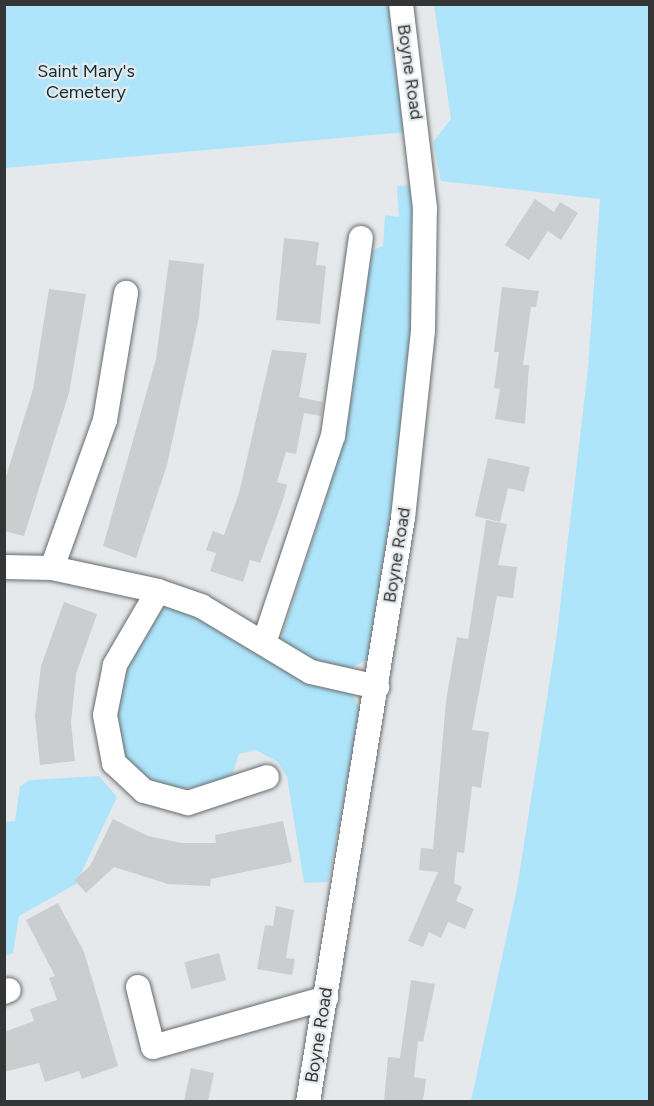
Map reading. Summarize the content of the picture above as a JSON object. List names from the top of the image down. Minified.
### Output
{"streets":{"street":["Boyne Road"]},"parks":["Saint Mary's Cemetery"]}
